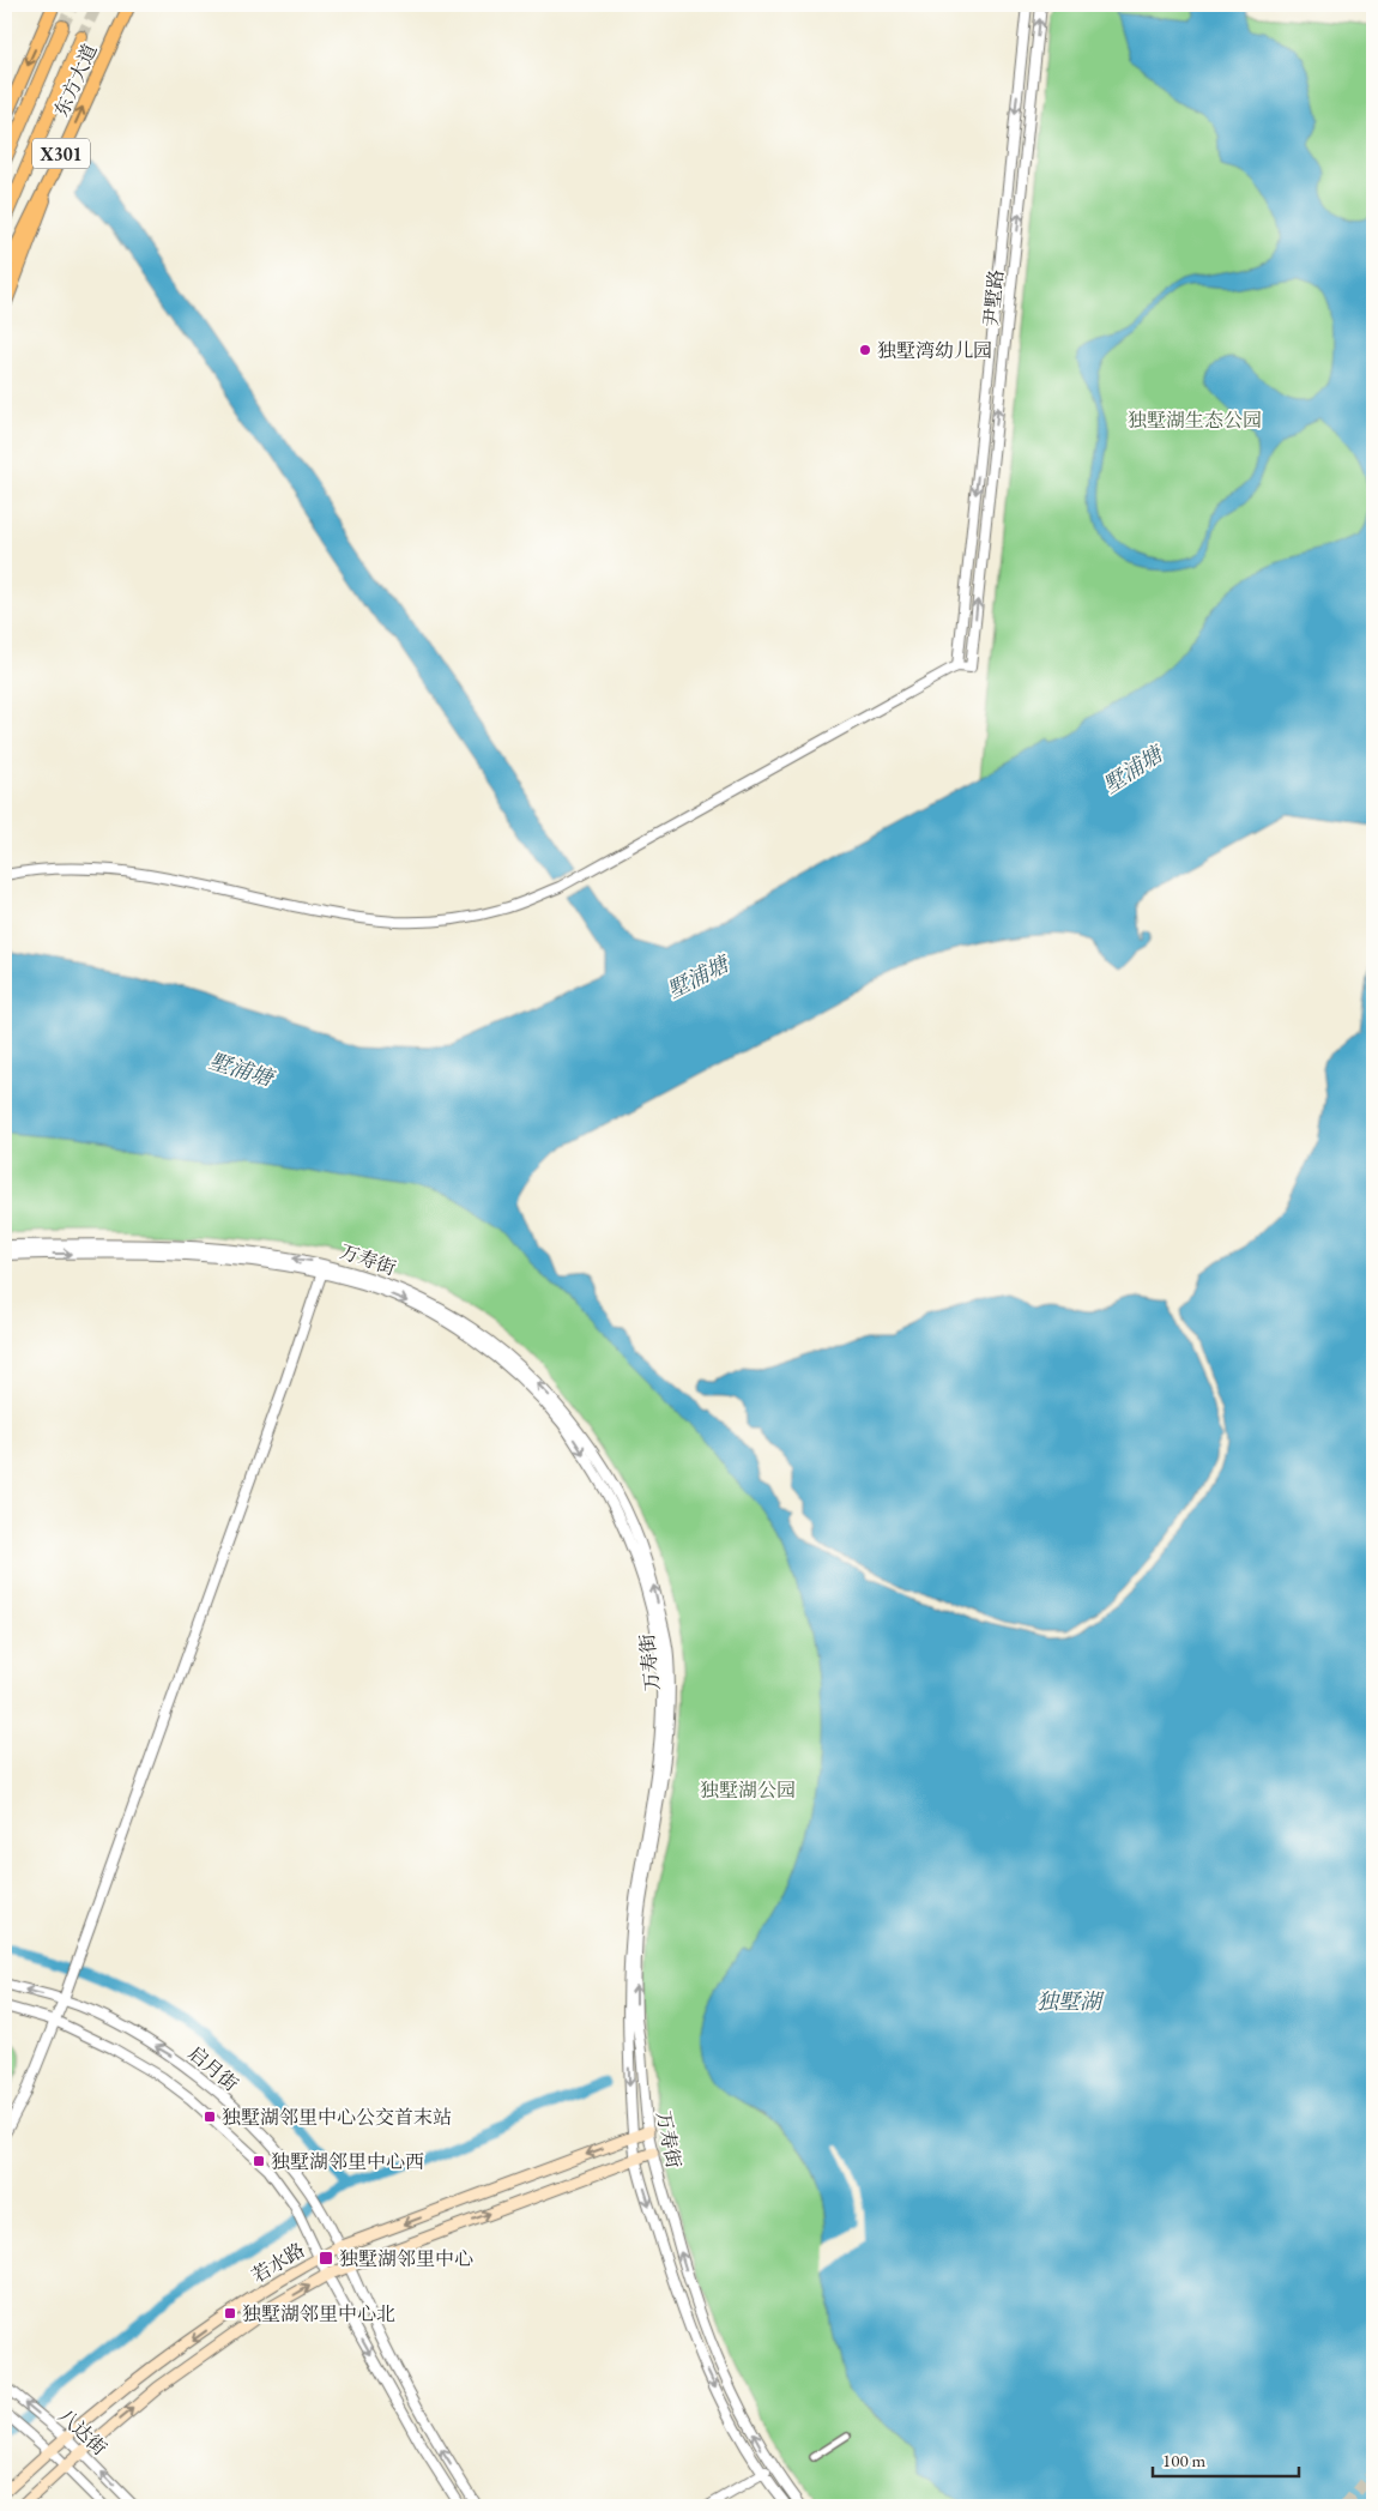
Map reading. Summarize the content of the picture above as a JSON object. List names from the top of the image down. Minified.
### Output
{"streets":{"main road":["东方大道","X301","若水路"],"street":["尹墅路","万寿街","启月街","八达街"]},"crossings":[["万寿街","若水路"],["启月街","若水路"],["若水路","八达街"]],"water":["墅浦塘","独墅湖"],"parks":["独墅湖生态公园","独墅湖公园"],"places":{"other":["独墅湾幼儿园"],"transit":["独墅湖邻里中心公交首末站","独墅湖邻里中心西","独墅湖邻里中心","独墅湖邻里中心北"]},"scale_bar":"100 m"}
